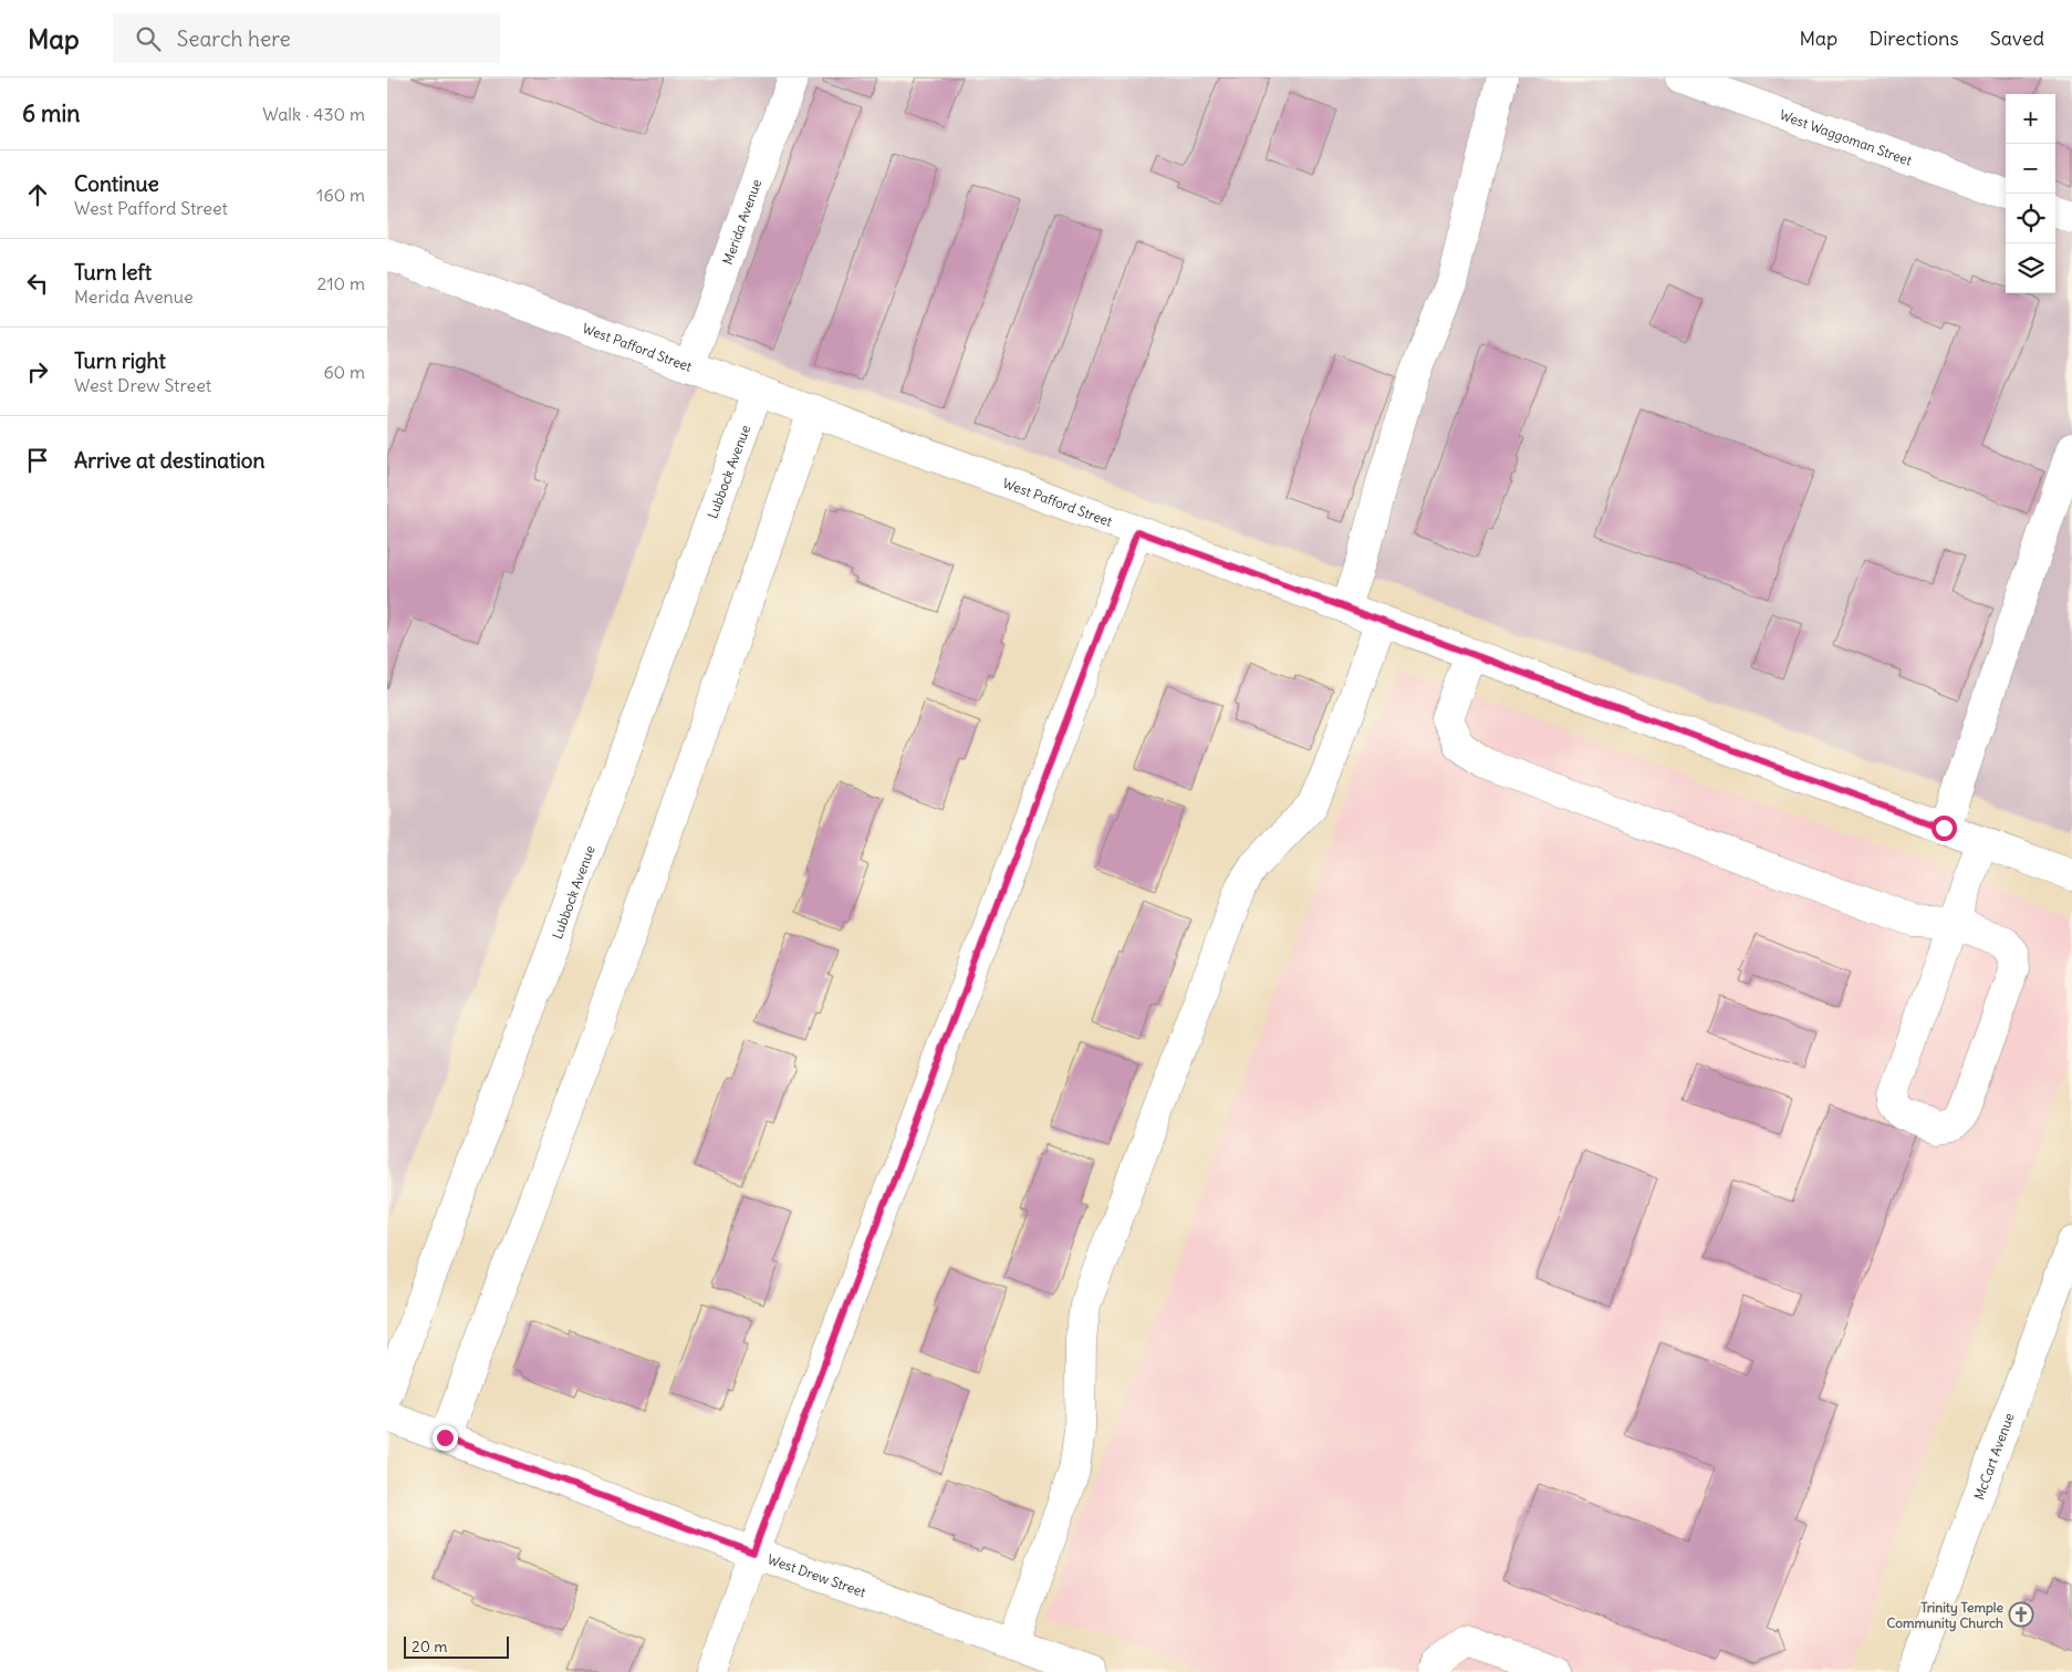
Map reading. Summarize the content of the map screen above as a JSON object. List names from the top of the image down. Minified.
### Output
{"streets":{"street":["West Waggoman Street","Merida Avenue","West Pafford Street","Lubbock Avenue","McCart Avenue","West Drew Street"]},"crossings":[["Merida Avenue","West Pafford Street"],["West Pafford Street","Lubbock Avenue"]],"places":{"church":["Trinity Temple Community Church"]},"scale_bar":"20 m","page":{"header":"Map","search":"Search here","nav":["Map","Directions","Saved"],"heading":["6 min","Walk · 430 m"],"map_buttons":["+","−"],"list":[["Continue","West Pafford Street","160 m"],["Turn left","Merida Avenue","210 m"],["Turn right","West Drew Street","60 m"],"Arrive at destination"],"scale":"20 m"}}
